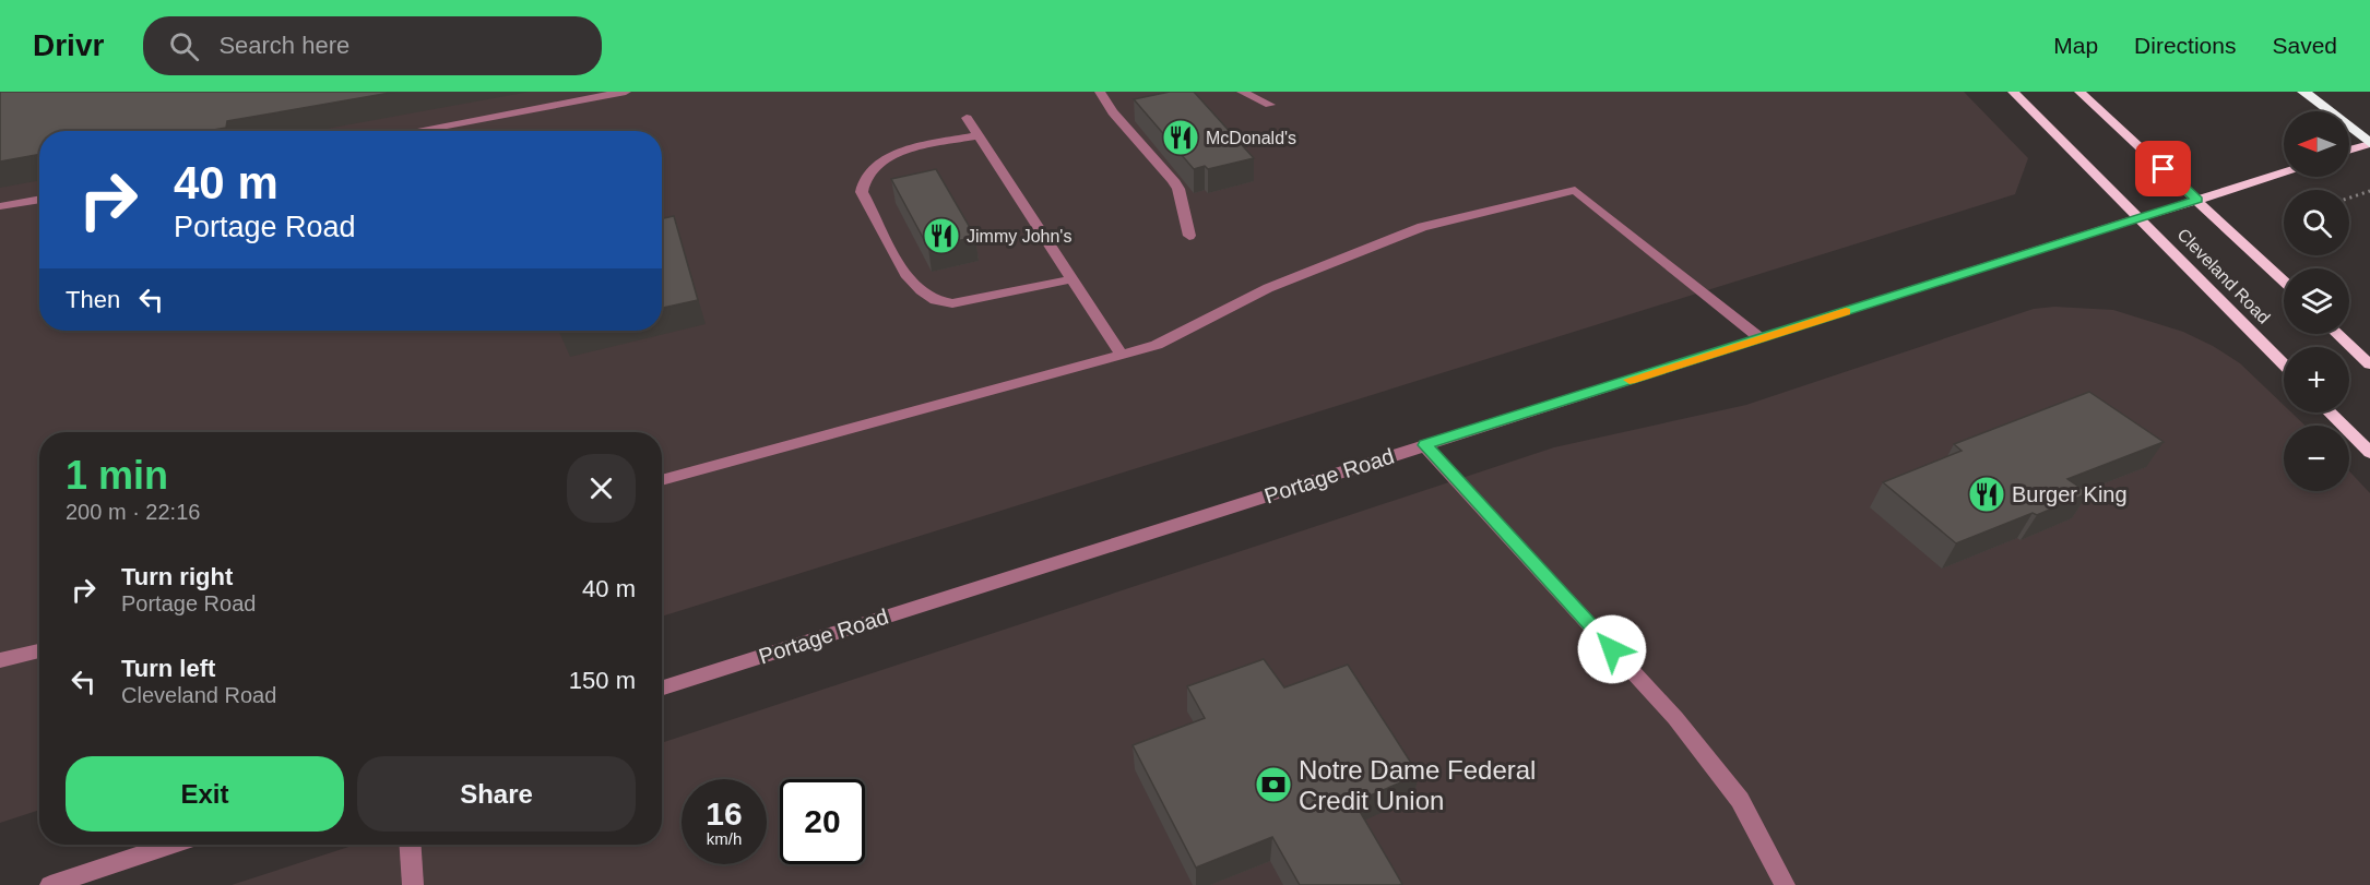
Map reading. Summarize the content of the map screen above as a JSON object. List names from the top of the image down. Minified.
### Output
{"streets":{"main road":["Cleveland Road","Portage Road"]},"crossings":[["Cleveland Road","Portage Road"]],"places":{"restaurant":["McDonald's","Jimmy John's","Burger King"],"bank":["Notre Dame Federal Credit Union"]},"north":"left","page":{"header":"Drivr","search":"Search here","nav":["Map","Directions","Saved"],"map_buttons":["+","−"],"turn":["40 m","Portage Road"],"then":"Then","heading":["1 min","200 m · 22:16"],"list":[{"name":"Turn right","note":"Portage Road","value":"40 m"},{"name":"Turn left","note":"Cleveland Road","value":"150 m"}],"buttons":["Exit","Share"],"speed":"16 km/h","limit":"20"}}
